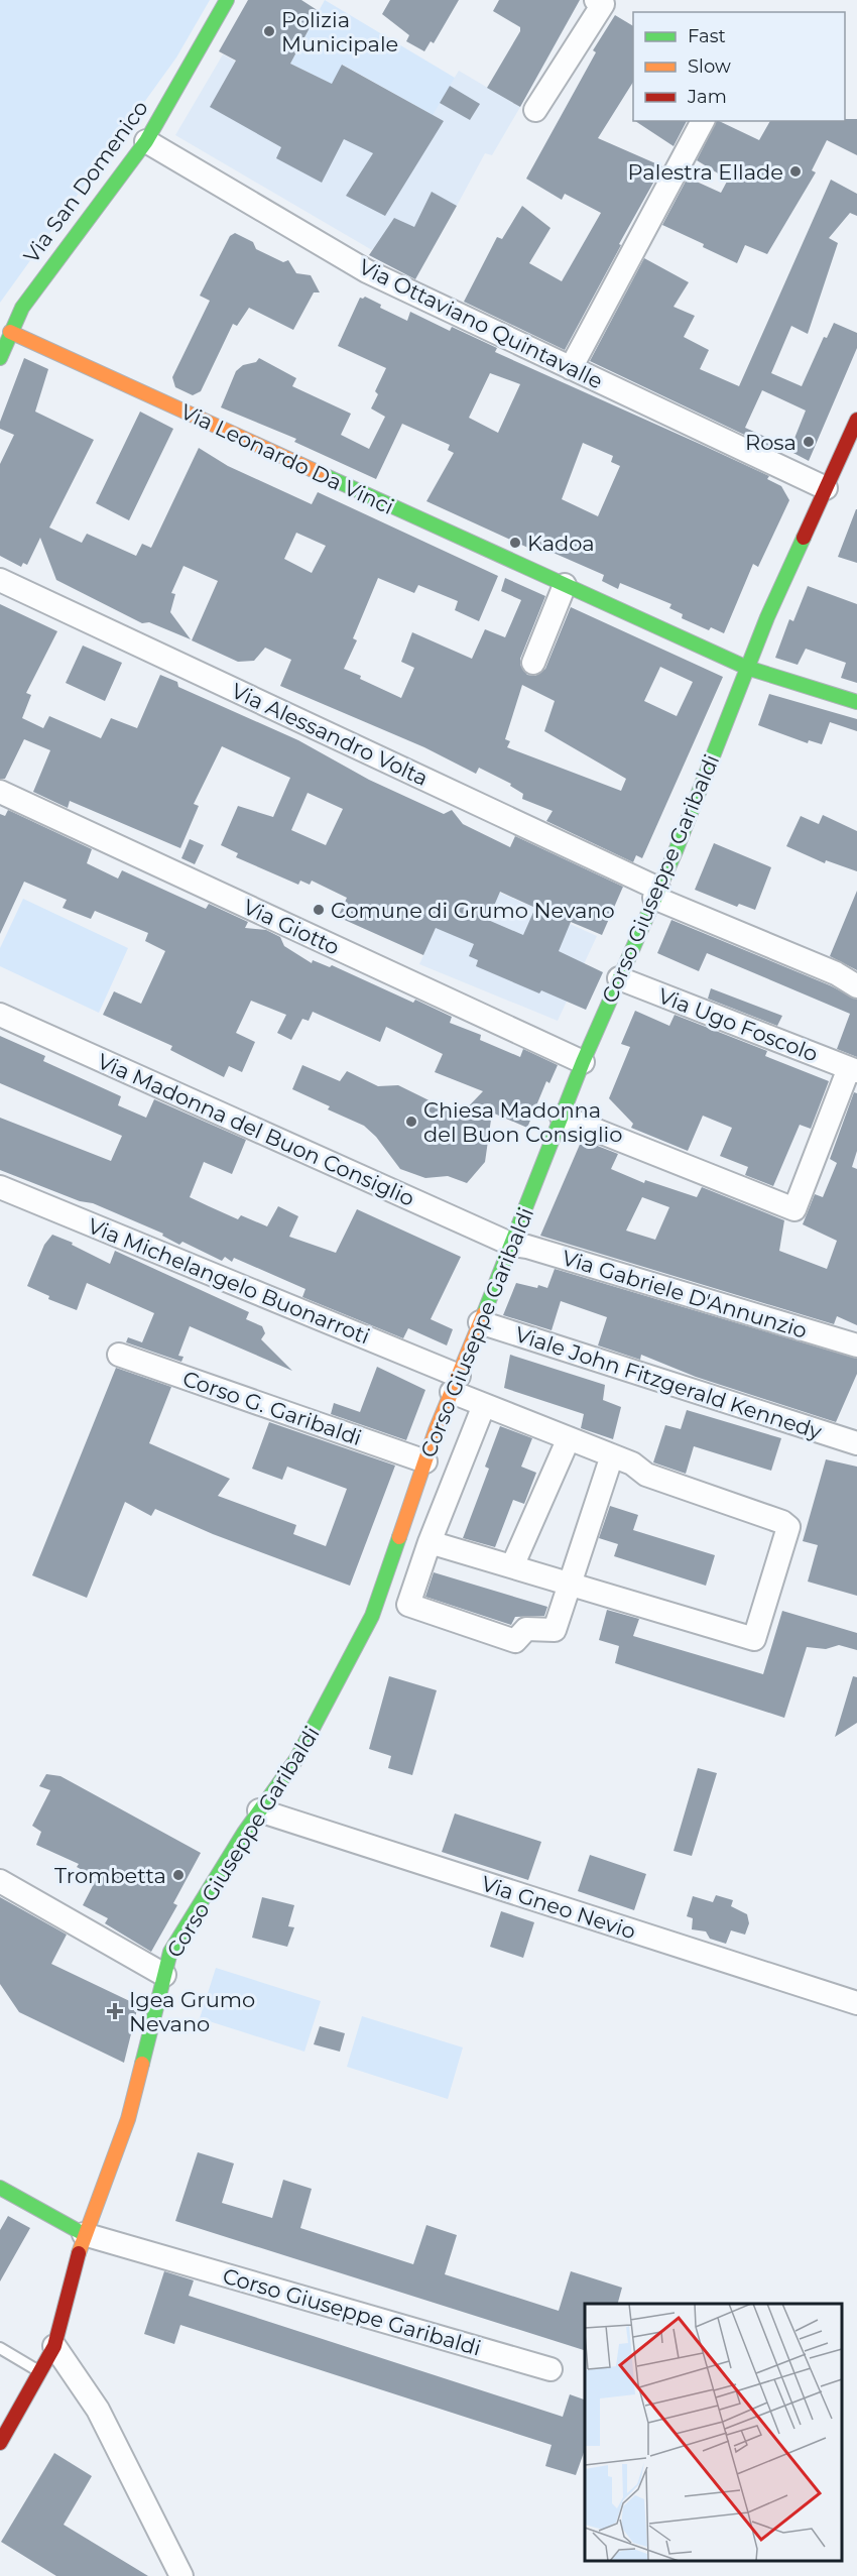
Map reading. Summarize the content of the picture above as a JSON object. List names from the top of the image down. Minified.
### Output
{"streets":{"street":["Via San Domenico","Via Ottaviano Quintavalle","Via Leonardo Da Vinci","Via Alessandro Volta","Corso Giuseppe Garibaldi","Via Giotto","Via Ugo Foscolo","Via Madonna del Buon Consiglio","Via Michelangelo Buonarroti","Via Gabriele D'Annunzio","Viale John Fitzgerald Kennedy","Corso G. Garibaldi","Via Gneo Nevio"]},"crossings":[["Via San Domenico","Via Ottaviano Quintavalle"],["Via San Domenico","Via Leonardo Da Vinci"],["Via Ottaviano Quintavalle","Corso Giuseppe Garibaldi"],["Via Leonardo Da Vinci","Corso Giuseppe Garibaldi"],["Via Alessandro Volta","Corso Giuseppe Garibaldi"],["Corso Giuseppe Garibaldi","Via Giotto"],["Corso Giuseppe Garibaldi","Via Ugo Foscolo"],["Corso Giuseppe Garibaldi","Via Madonna del Buon Consiglio"],["Corso Giuseppe Garibaldi","Via Michelangelo Buonarroti"],["Corso Giuseppe Garibaldi","Via Gabriele D'Annunzio"],["Corso Giuseppe Garibaldi","Viale John Fitzgerald Kennedy"],["Corso Giuseppe Garibaldi","Corso G. Garibaldi"],["Corso Giuseppe Garibaldi","Via Gneo Nevio"],["Via Madonna del Buon Consiglio","Via Gabriele D'Annunzio"]],"places":{"other":["Polizia Municipale","Palestra Ellade","Rosa","Kadoa","Comune di Grumo Nevano","Chiesa Madonna del Buon Consiglio","Trombetta"],"health":["Igea Grumo Nevano"]},"legend":["Fast","Slow","Jam"]}
